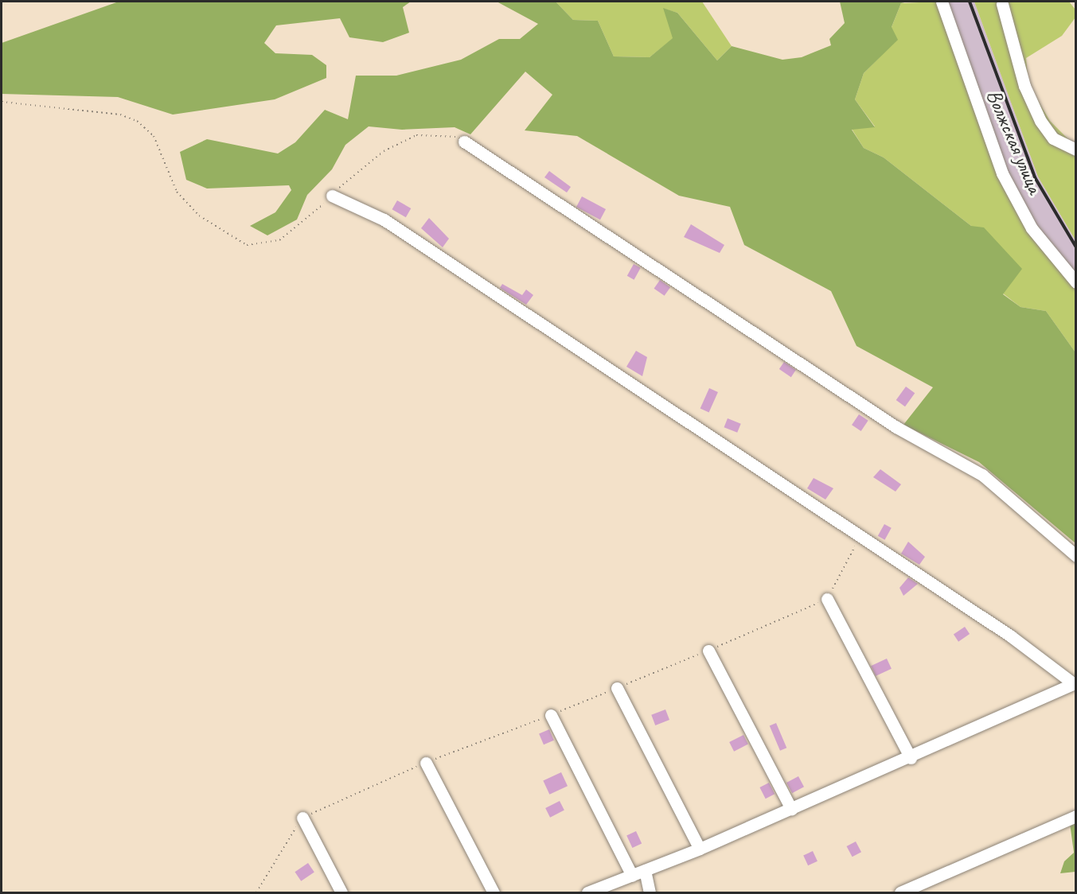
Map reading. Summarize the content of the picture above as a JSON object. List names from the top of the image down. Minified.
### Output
{"streets":{"street":["Волжская улица"]}}
